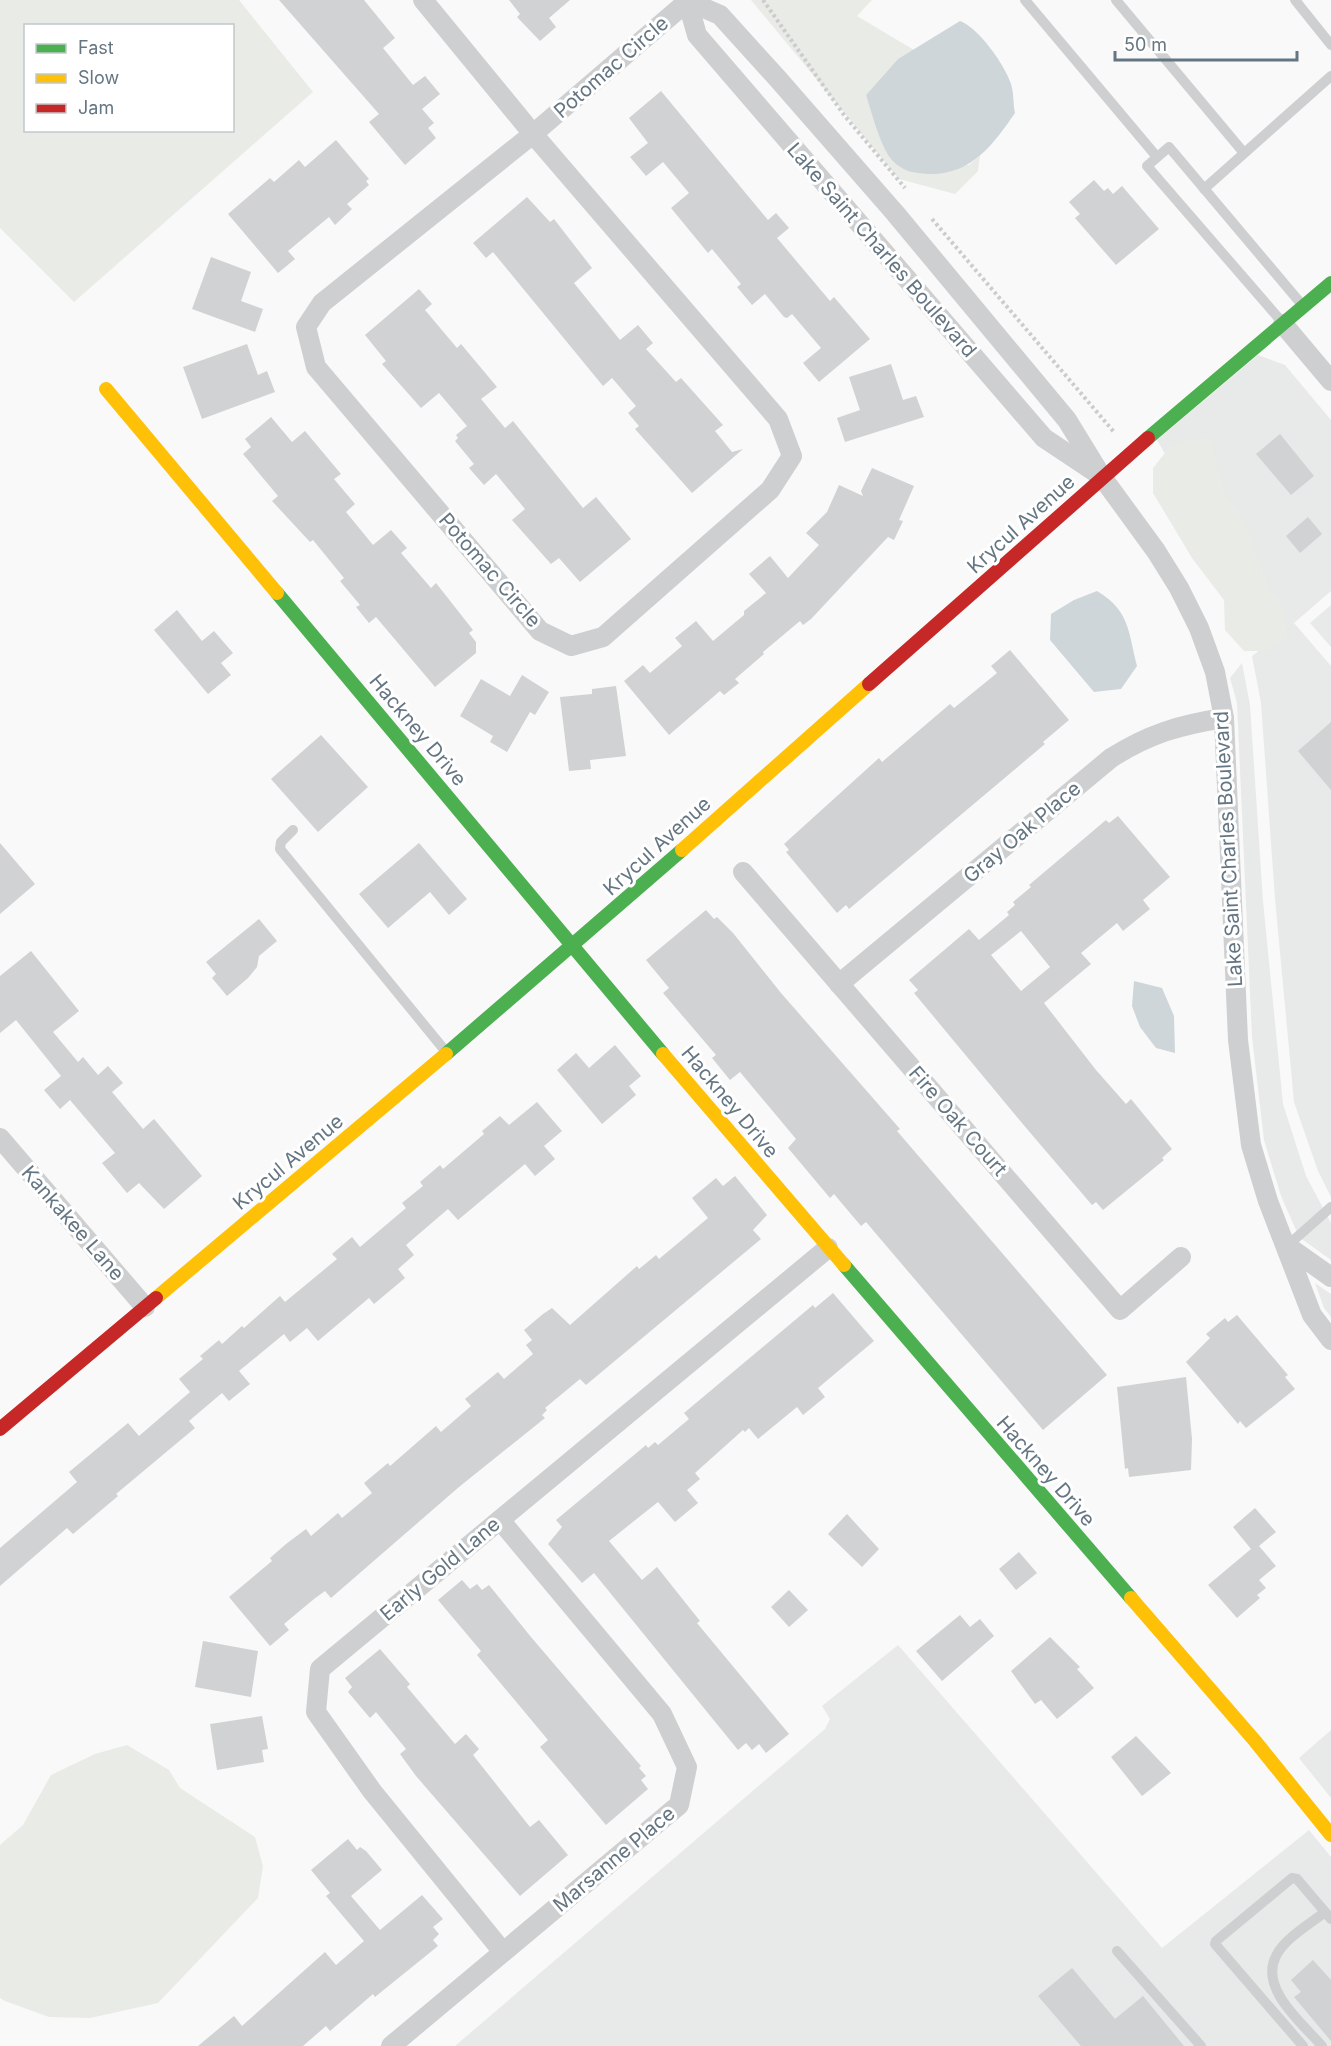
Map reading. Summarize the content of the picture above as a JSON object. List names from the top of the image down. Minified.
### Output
{"streets":{"street":["Potomac Circle","Lake Saint Charles Boulevard","Krycul Avenue","Hackney Drive","Gray Oak Place","Fire Oak Court","Kankakee Lane","Early Gold Lane","Marsanne Place"]},"crossings":[["Potomac Circle","Lake Saint Charles Boulevard"],["Lake Saint Charles Boulevard","Krycul Avenue"],["Lake Saint Charles Boulevard","Gray Oak Place"],["Krycul Avenue","Hackney Drive"],["Krycul Avenue","Kankakee Lane"],["Hackney Drive","Early Gold Lane"],["Gray Oak Place","Fire Oak Court"],["Early Gold Lane","Marsanne Place"]],"legend":["Fast","Slow","Jam"],"scale_bar":"50 m"}
